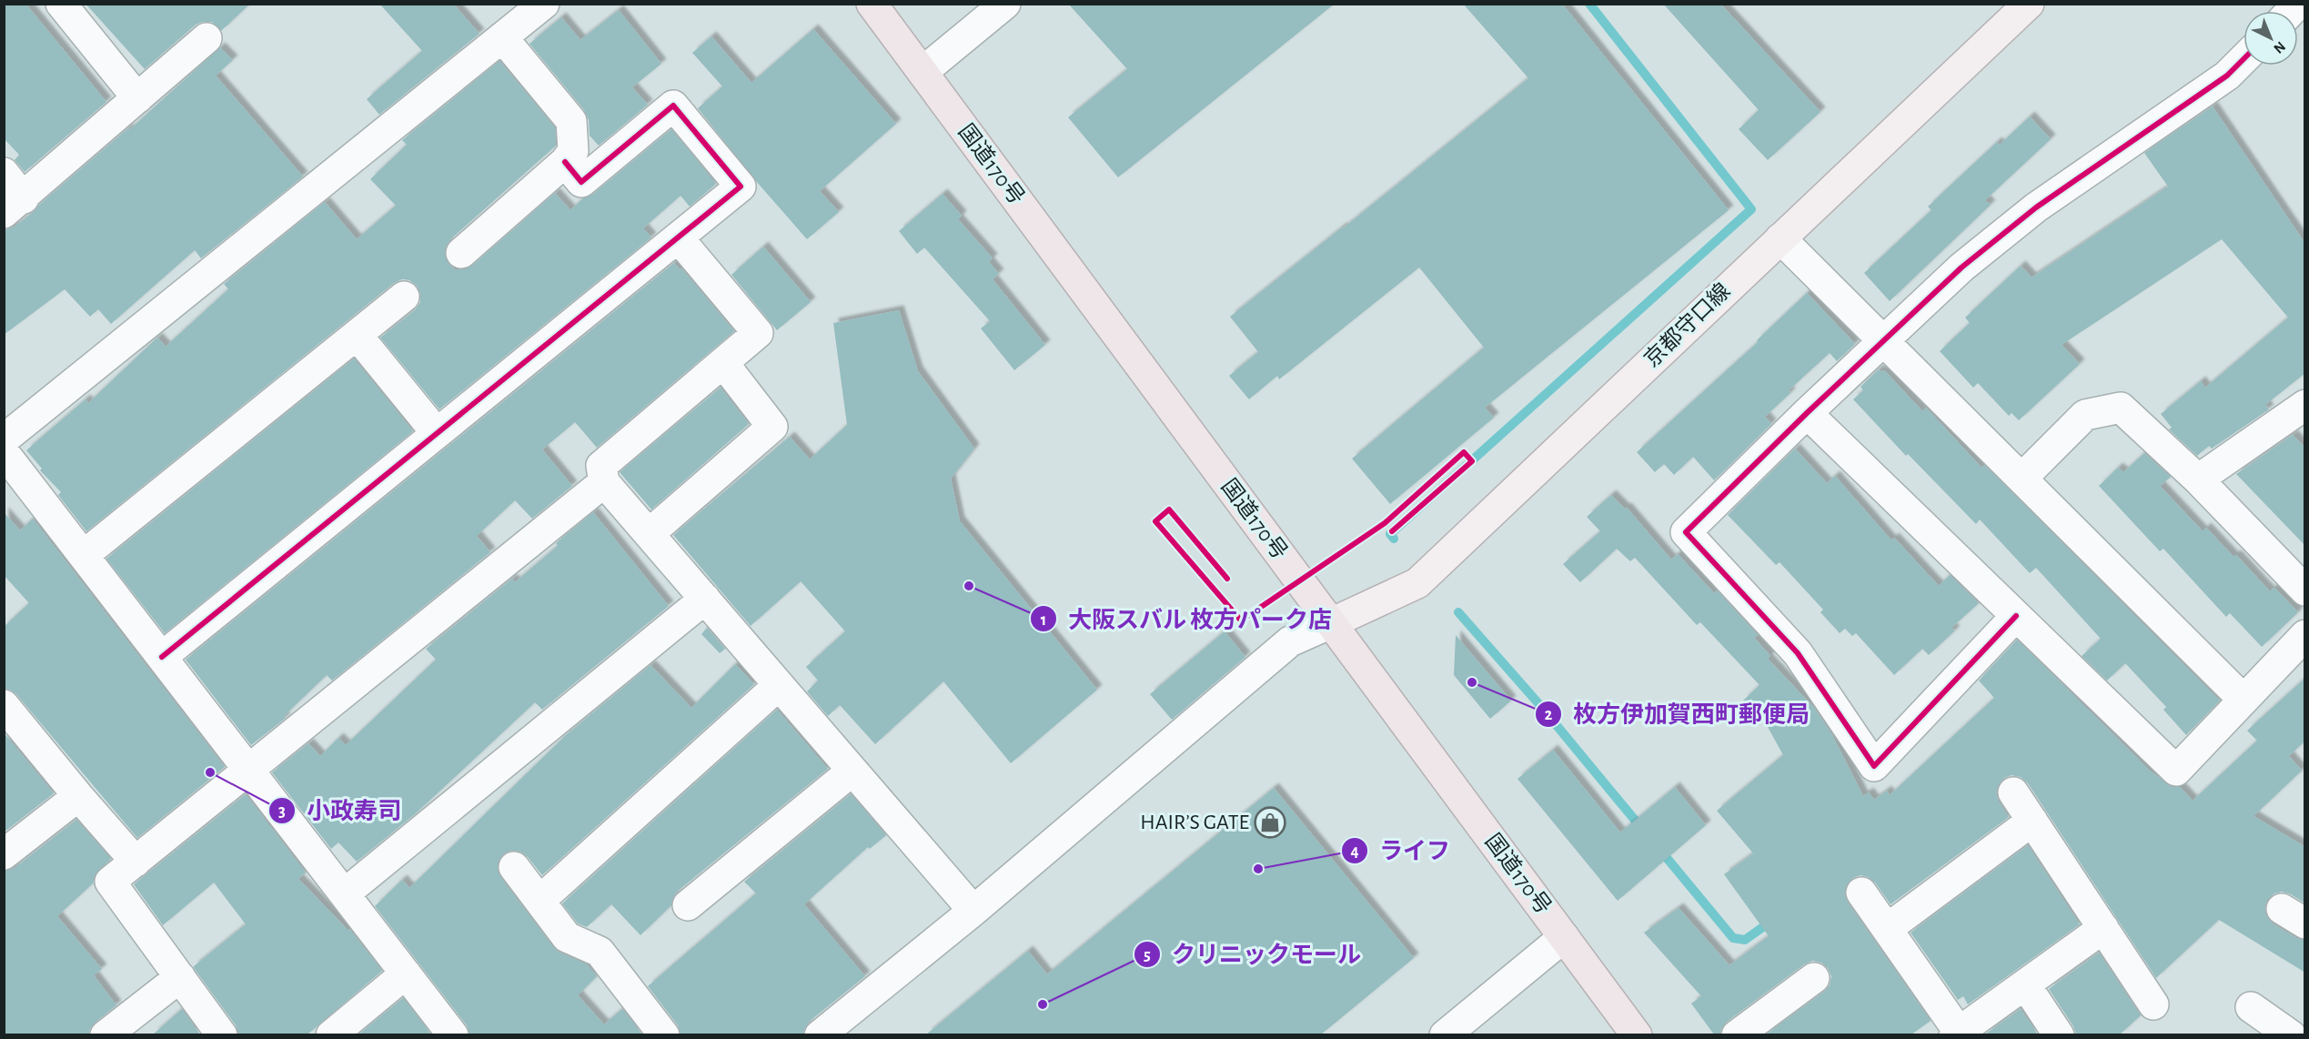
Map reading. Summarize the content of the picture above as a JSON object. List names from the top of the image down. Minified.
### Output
{"streets":{"highway":["国道170号"],"main road":["京都守口線"]},"crossings":[["国道170号","京都守口線"]],"places":{"other":["大阪スバル 枚方パーク店","枚方伊加賀西町郵便局","小政寿司","ライフ","クリニックモール"],"shop":["HAIR’S GATE"]},"north":"bottom right"}
